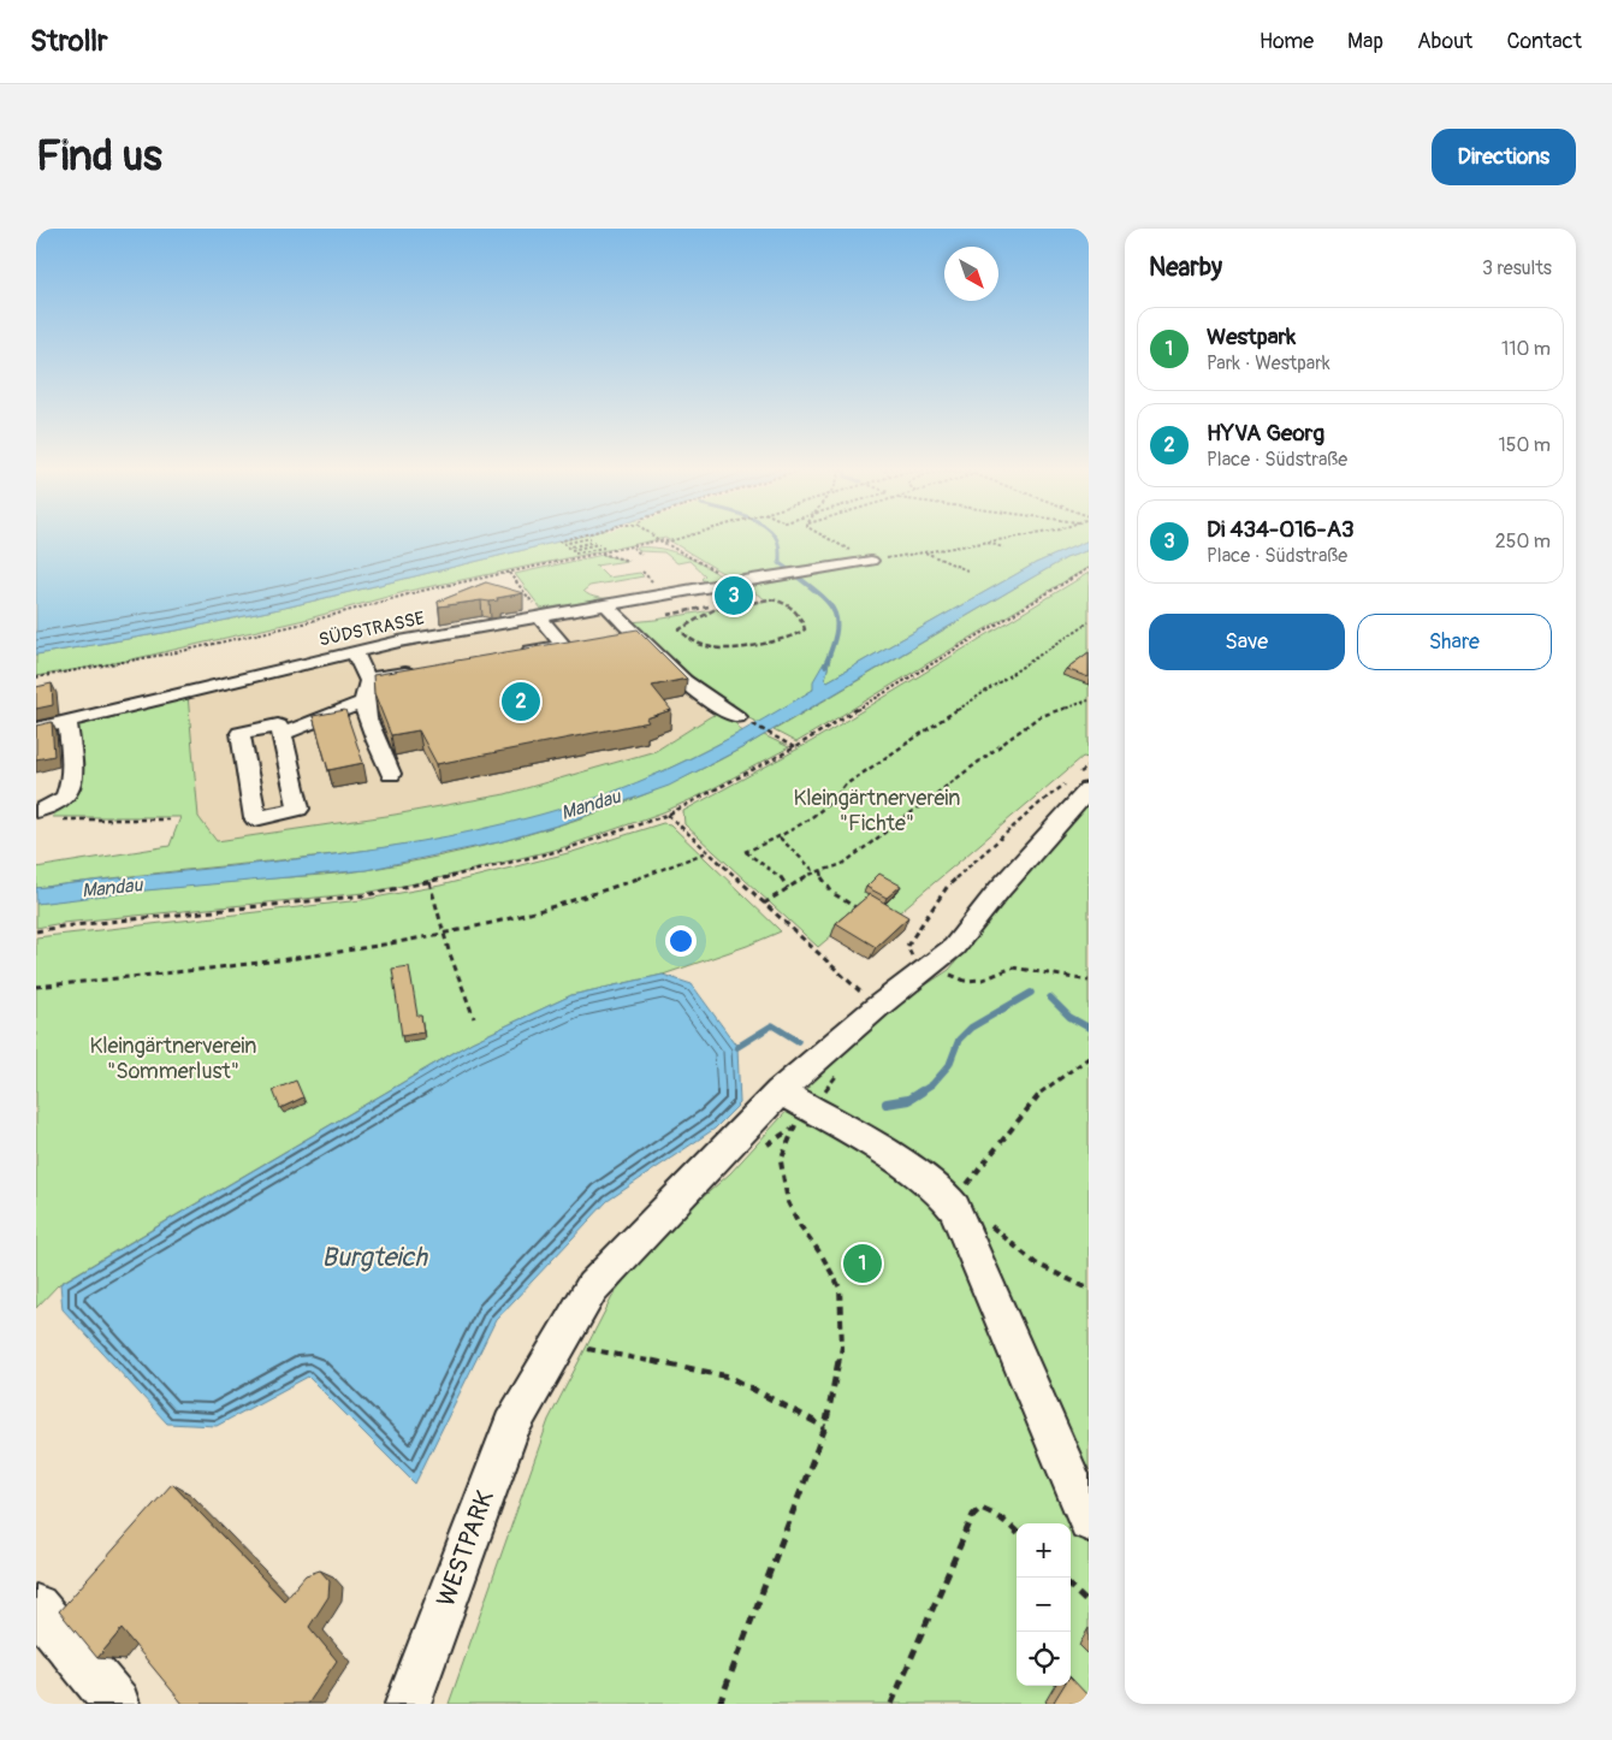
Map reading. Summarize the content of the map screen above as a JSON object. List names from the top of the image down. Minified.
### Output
{"streets":{"street":["SÜDSTRASSE","WESTPARK"]},"water":["Mandau","Burgteich"],"parks":["Kleingärtnerverein \"Fichte\"","Kleingärtnerverein \"Sommerlust\""],"north":"bottom right","page":{"header":"Strollr","nav":["Home","Map","About","Contact"],"buttons":["Directions",["Save","Share"]],"title":"Find us","heading":["Nearby","3 results"],"list":[{"mark":"1","name":"Westpark","note":"Park · Westpark","value":"110 m"},{"mark":"2","name":"HYVA Georg","note":"Place · Südstraße","value":"150 m"},{"mark":"3","name":"Di 434-016-A3","note":"Place · Südstraße","value":"250 m"}],"pins":["3","2","1"],"map_buttons":["+","−"]}}
